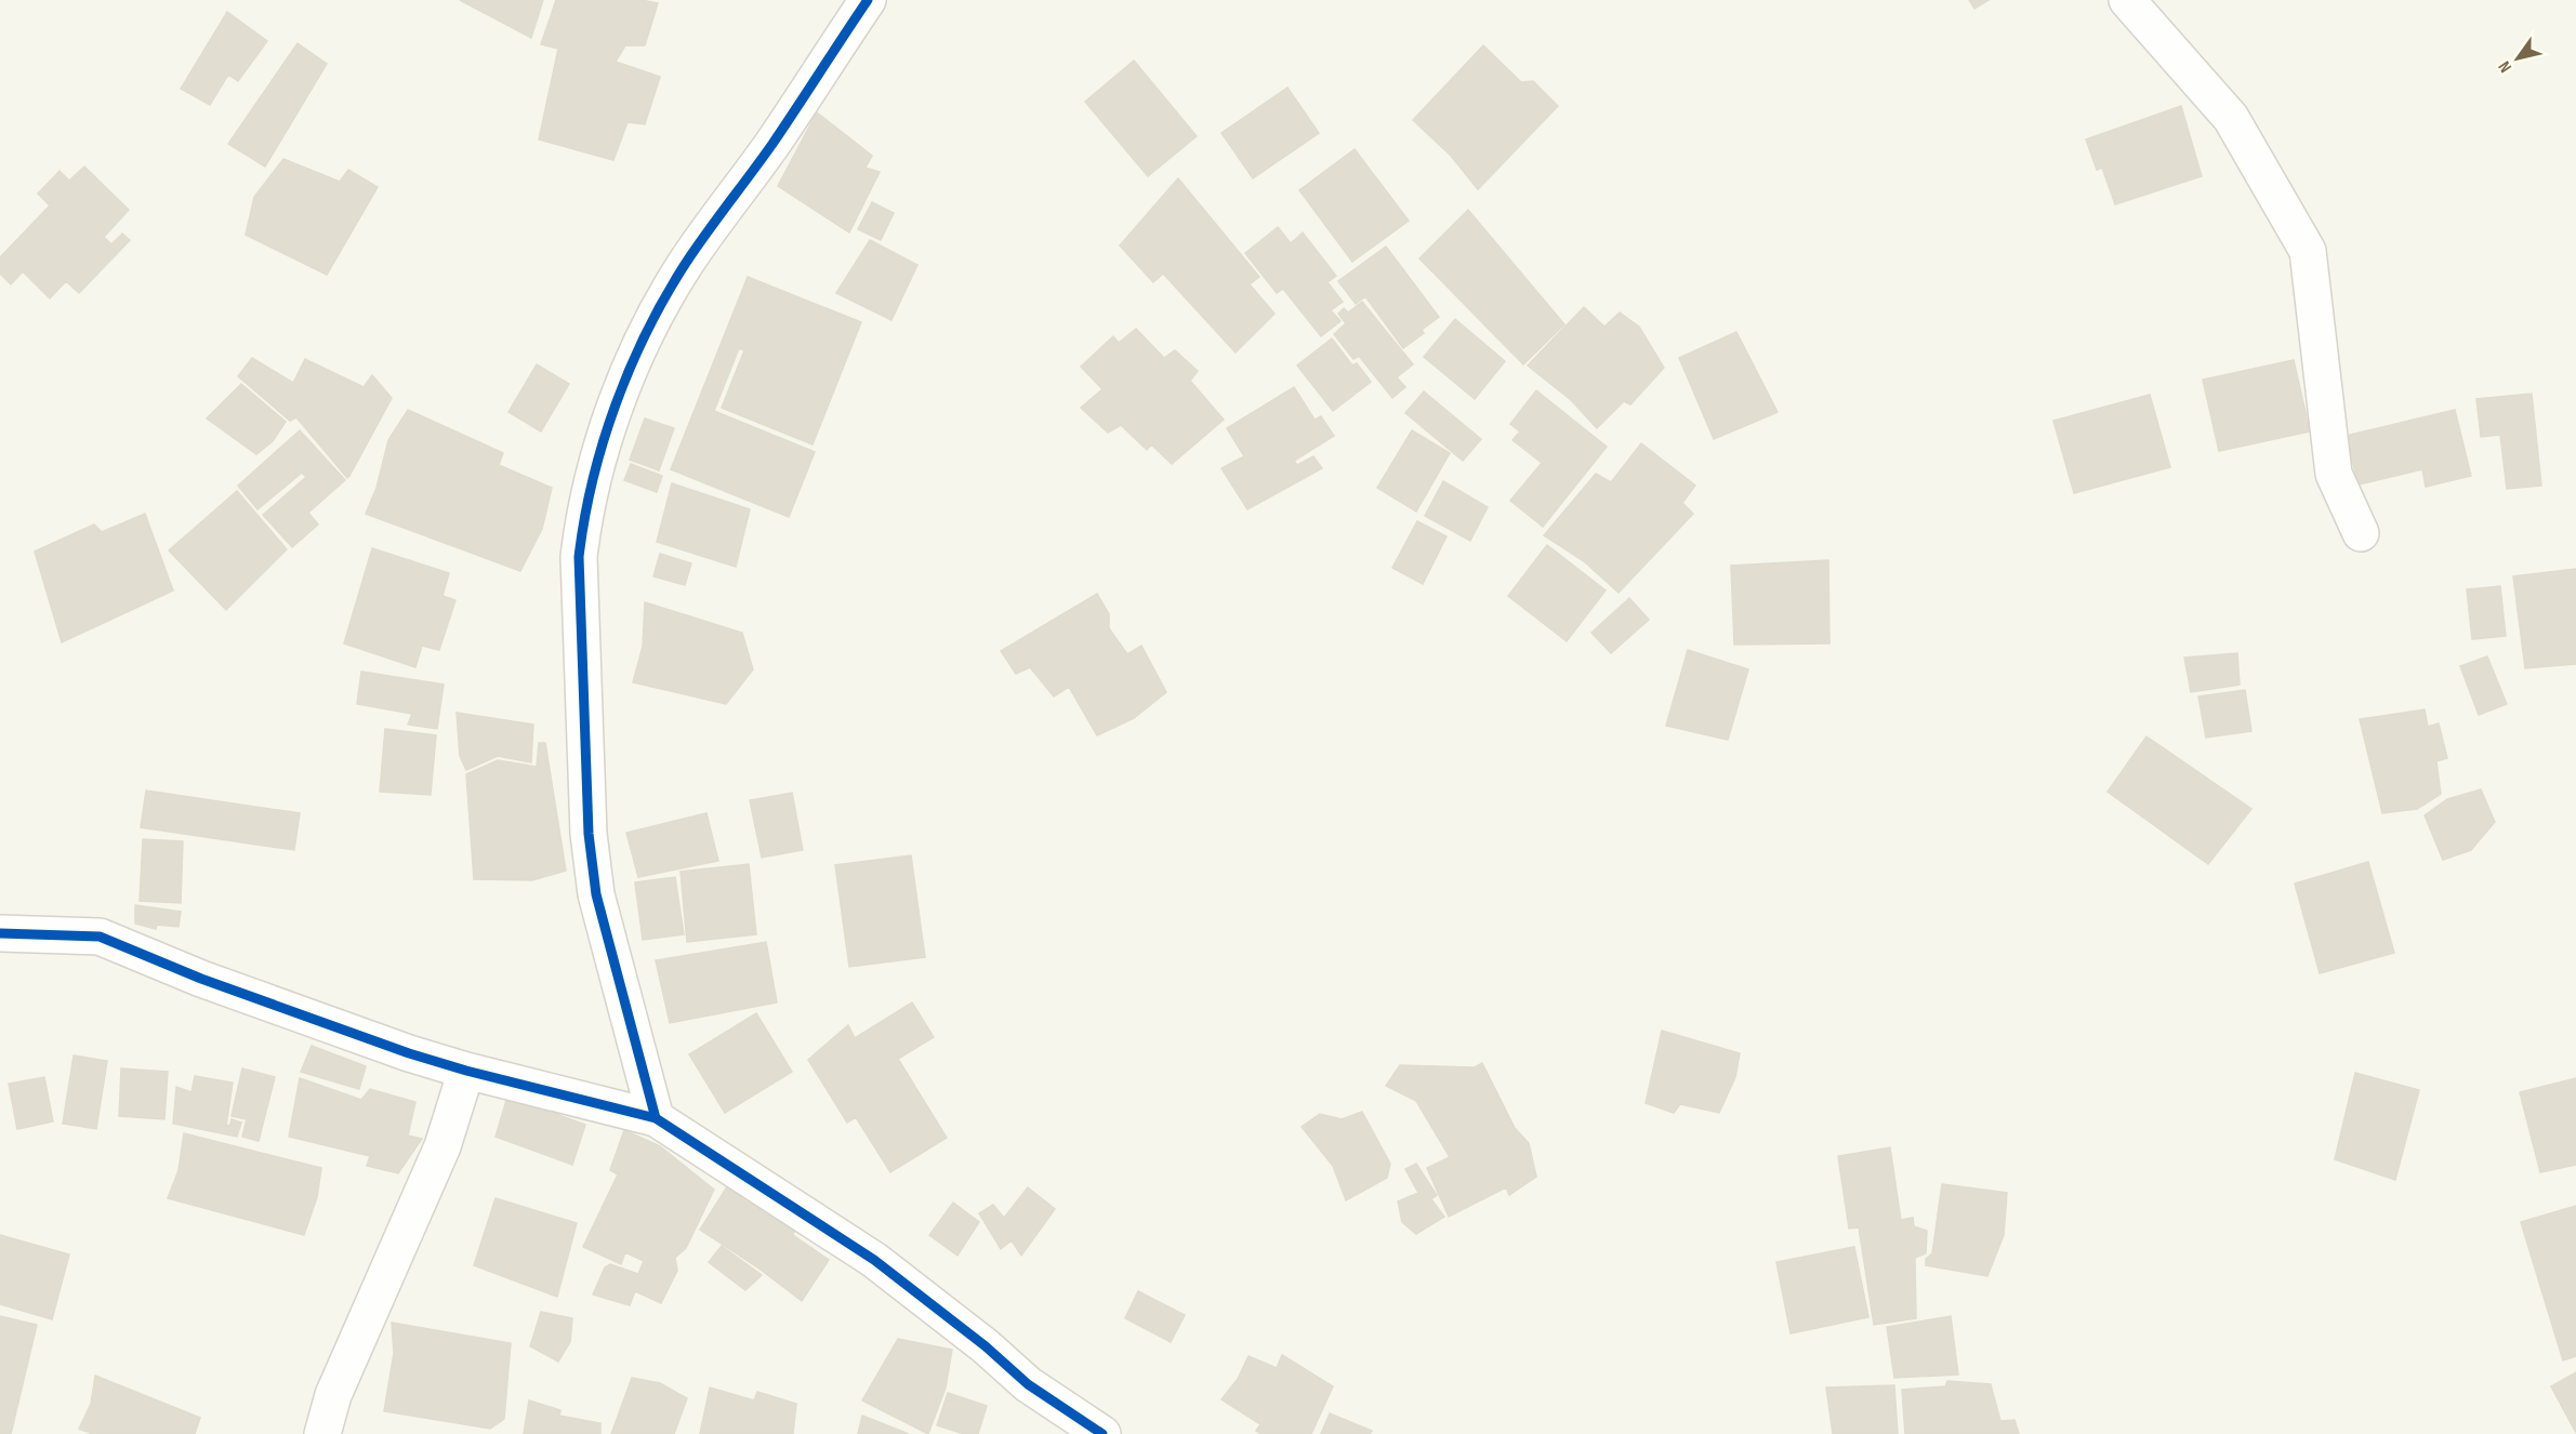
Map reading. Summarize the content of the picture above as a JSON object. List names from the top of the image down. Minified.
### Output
{"north":"bottom left"}
